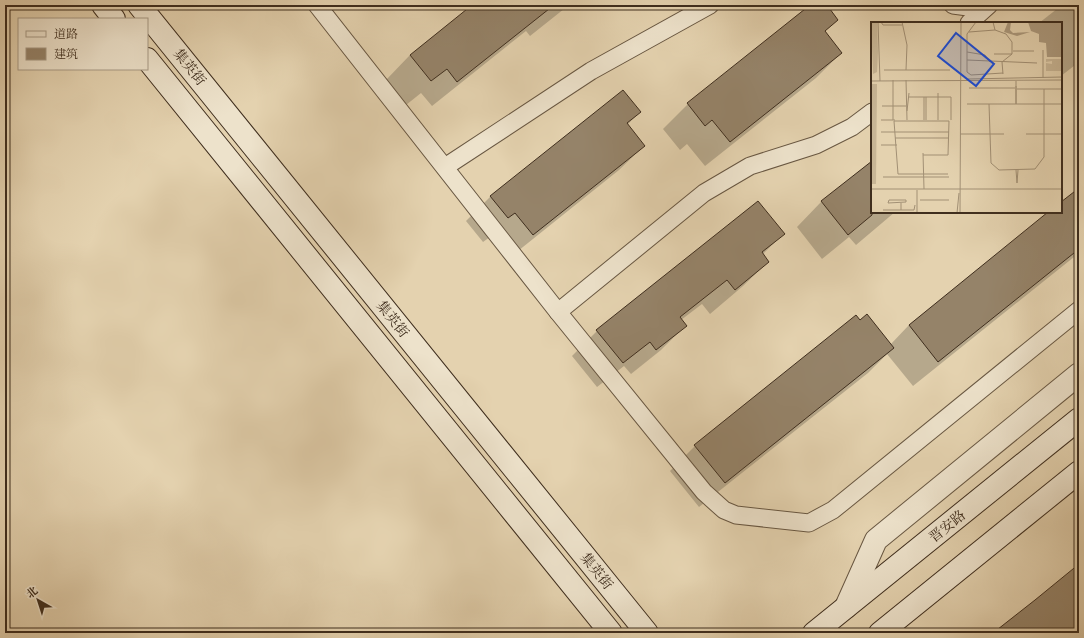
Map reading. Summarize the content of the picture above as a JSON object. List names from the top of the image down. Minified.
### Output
{"streets":{"main road":["集英街","晋安路"]},"legend":["道路","建筑"],"north":"top left"}
